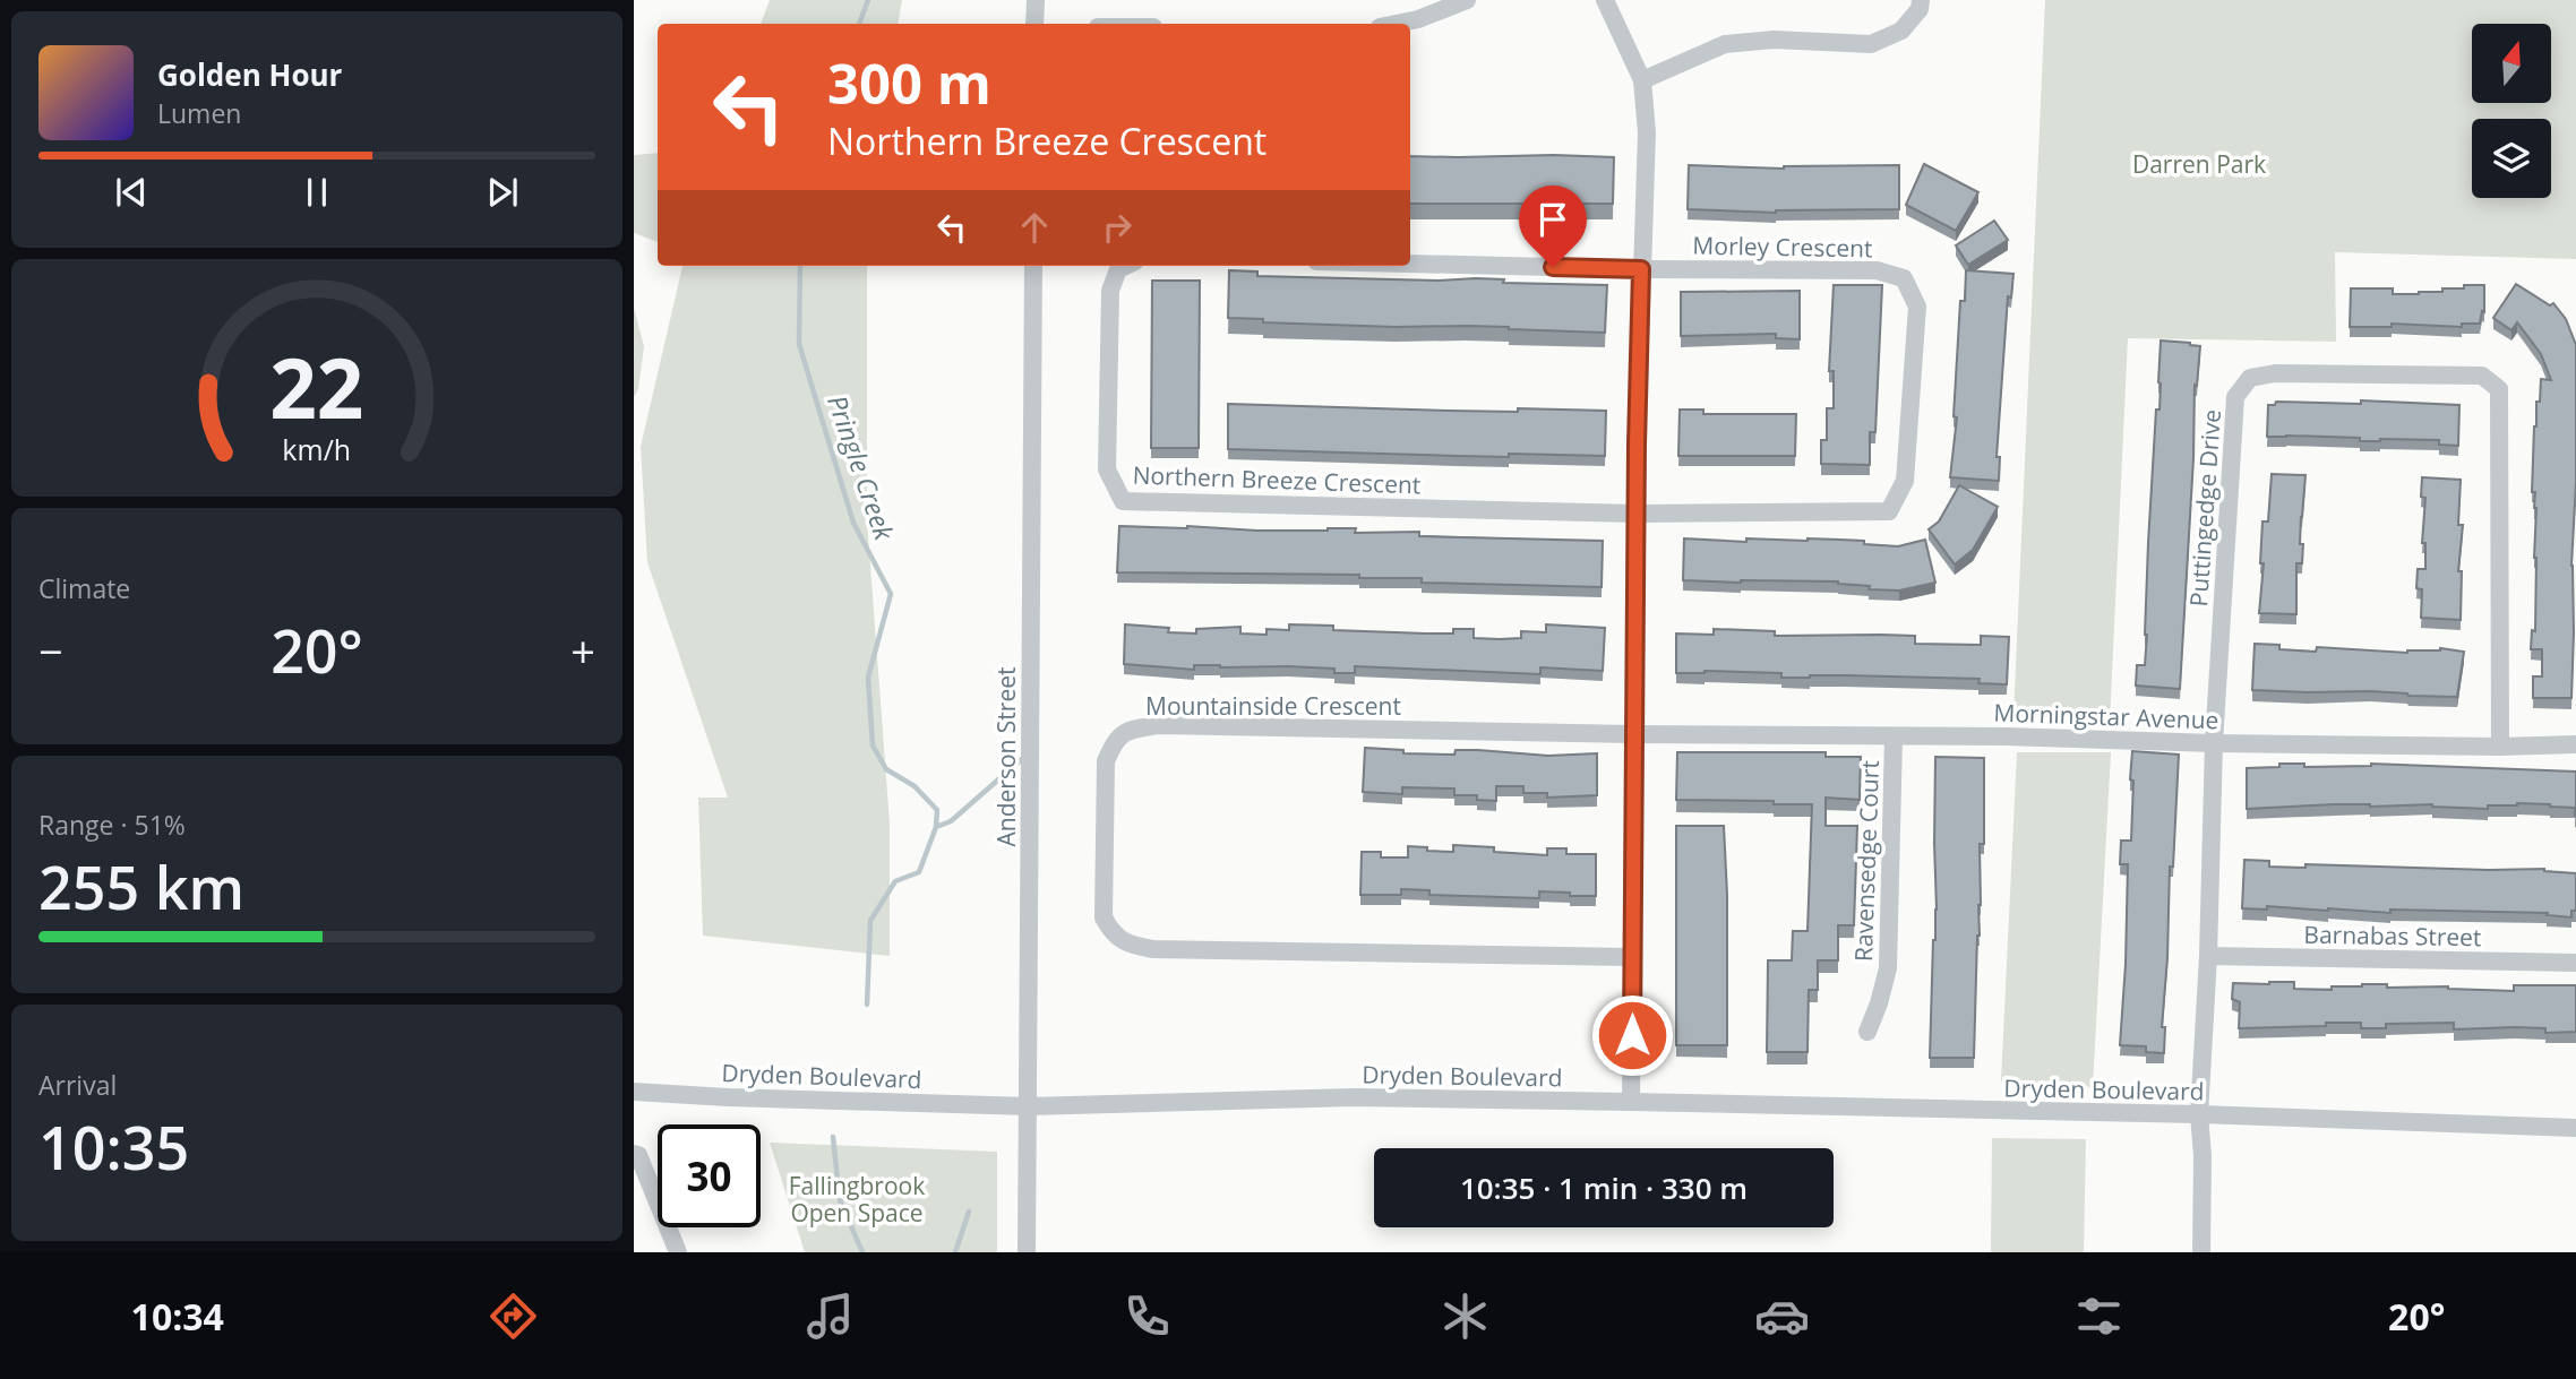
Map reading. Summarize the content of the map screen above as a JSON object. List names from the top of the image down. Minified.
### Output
{"streets":{"street":["Morley Crescent","Northern Breeze Crescent","Puttingedge Drive","Mountainside Crescent","Morningstar Avenue","Anderson Street","Ravensedge Court","Barnabas Street","Dryden Boulevard"]},"crossings":[["Morley Crescent","Northern Breeze Crescent"],["Puttingedge Drive","Morningstar Avenue"],["Puttingedge Drive","Barnabas Street"],["Puttingedge Drive","Dryden Boulevard"],["Mountainside Crescent","Morningstar Avenue"],["Morningstar Avenue","Ravensedge Court"],["Anderson Street","Dryden Boulevard"]],"water":["Pringle Creek"],"parks":["Darren Park","Fallingbrook Open Space"],"north":"top","page":{"turn":["300 m","Northern Breeze Crescent"],"song":["Golden Hour","Lumen"],"tile":["Climate",["Range · 51%","255 km"],["Arrival","10:35"]],"heat":["−","20°","+"],"limit":"30","trip":"10:35 · 1 min · 330 m","tabs":["10:34","20°"],"gauge":["22","km/h"]}}
